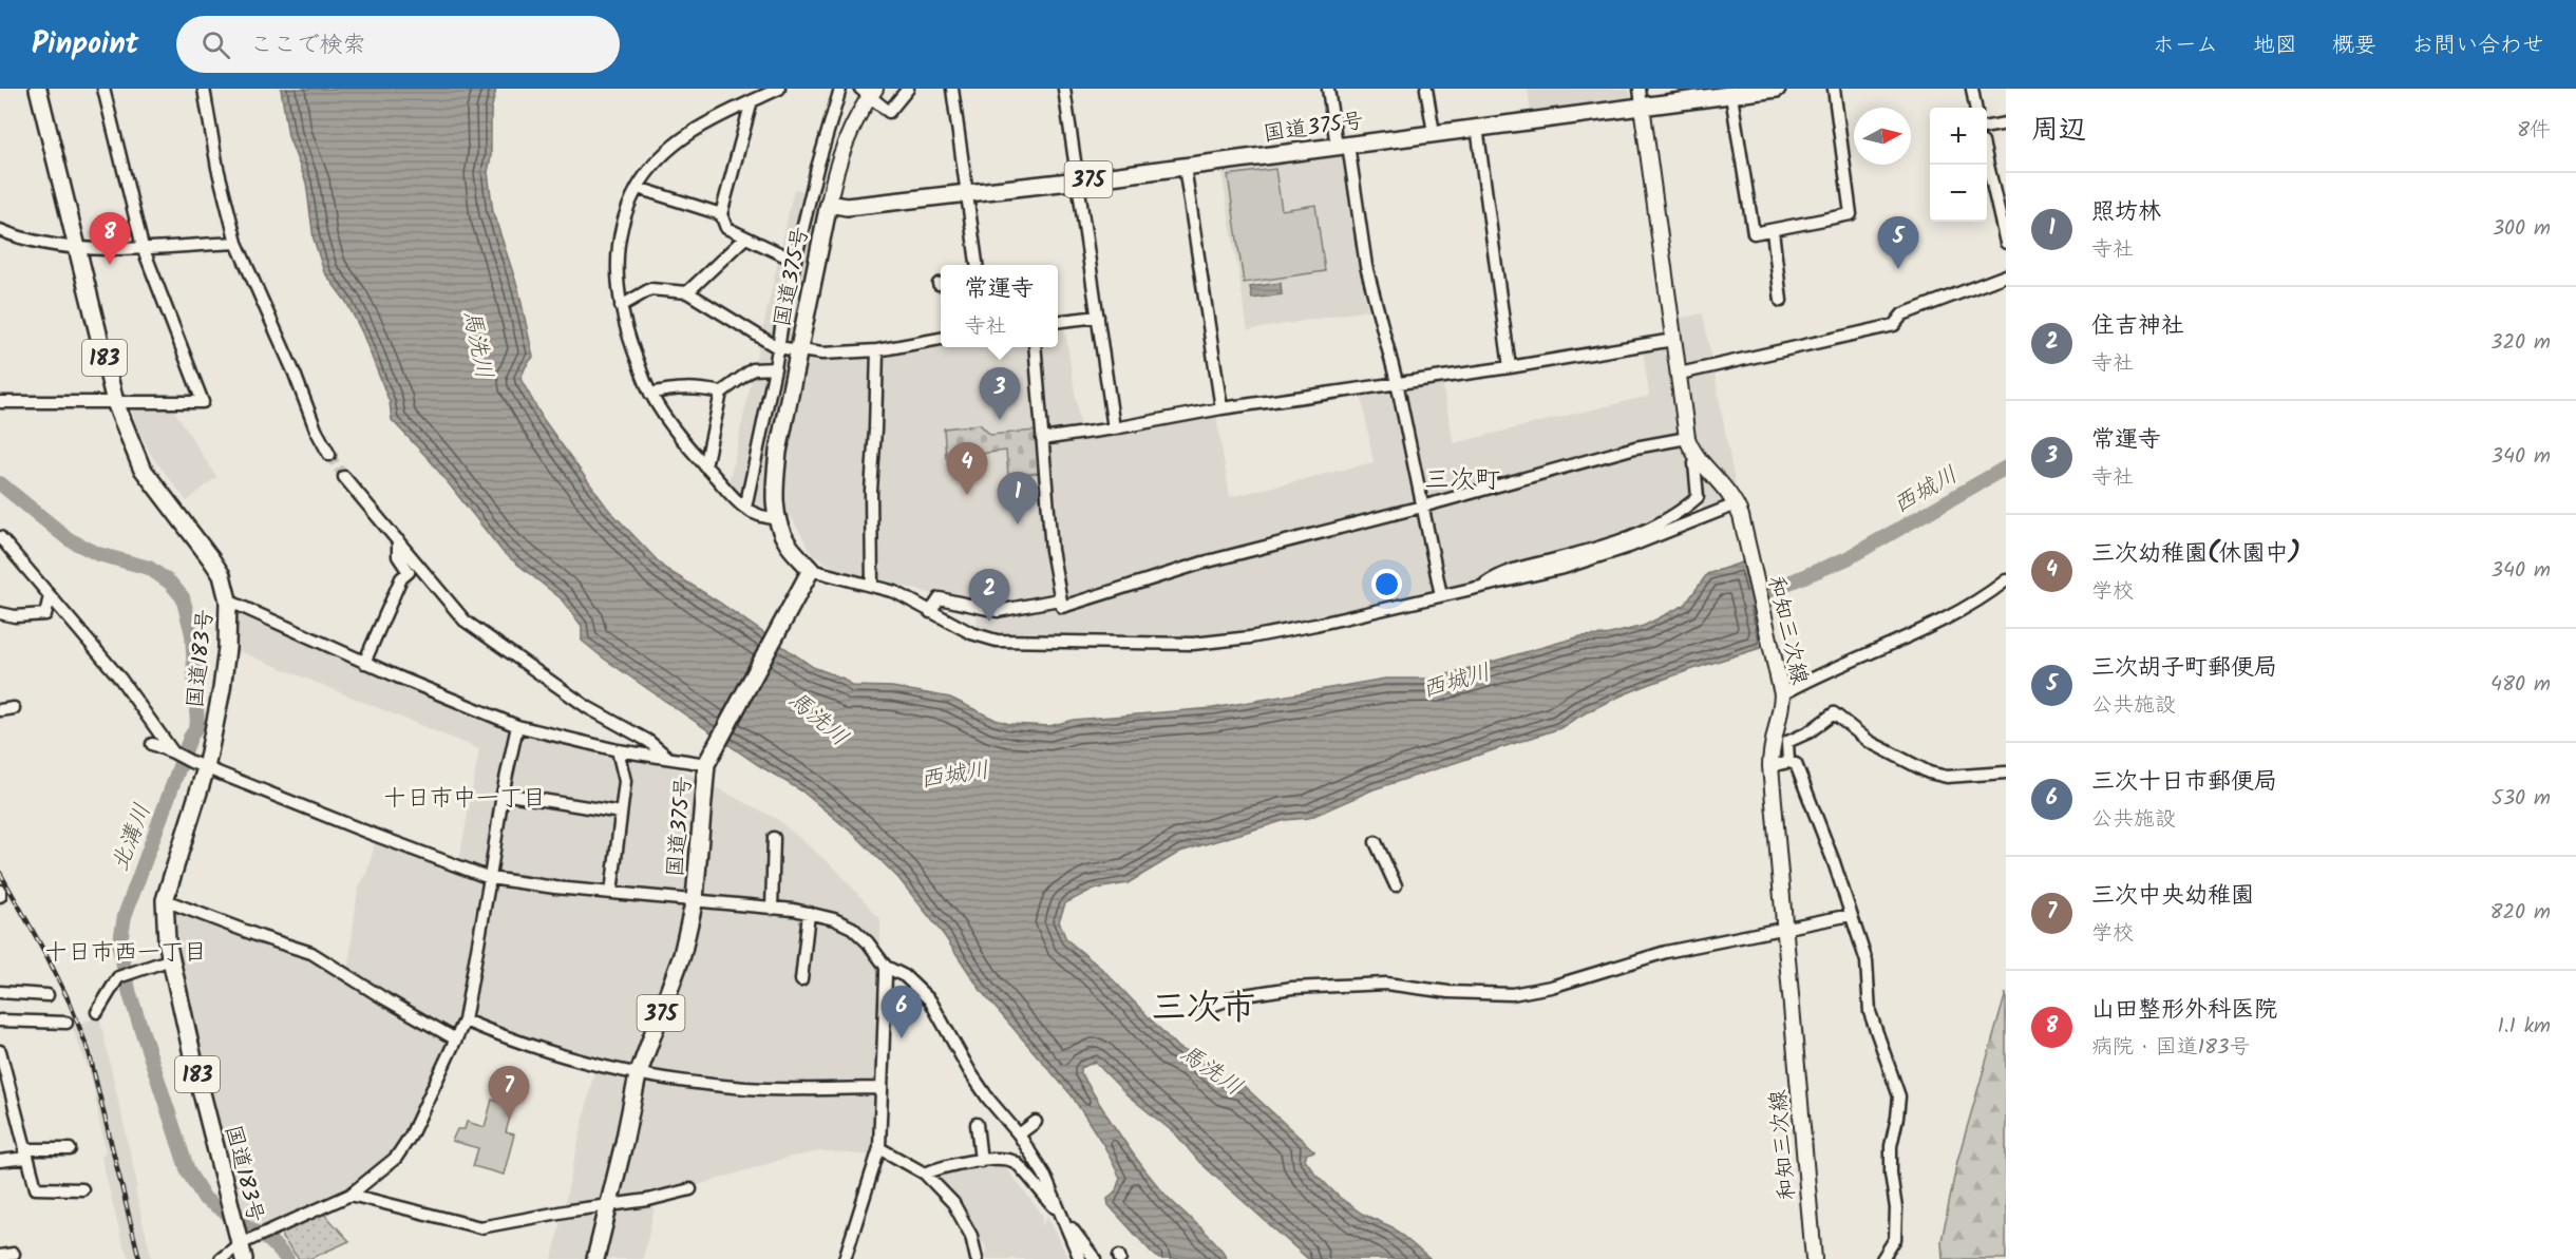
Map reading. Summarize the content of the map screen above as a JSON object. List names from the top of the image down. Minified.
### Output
{"streets":{"highway":["国道375号","375","183","国道183号"],"main road":["和知三次線"]},"crossings":[["国道375号","和知三次線"]],"districts":["三次町","十日市中一丁目","十日市西一丁目","三次市"],"water":["馬洗川","西城川","北溝川"],"north":"right","page":{"header":"Pinpoint","search":"ここで検索","nav":["ホーム","地図","概要","お問い合わせ"],"heading":["周辺","8件"],"map_buttons":["+","−"],"list":[{"mark":"1","name":"照坊林","note":"寺社","value":"300 m"},{"mark":"2","name":"住吉神社","note":"寺社","value":"320 m"},{"mark":"3","name":"常運寺","note":"寺社","value":"340 m"},{"mark":"4","name":"三次幼稚園(休園中)","note":"学校","value":"340 m"},{"mark":"5","name":"三次胡子町郵便局","note":"公共施設","value":"480 m"},{"mark":"6","name":"三次十日市郵便局","note":"公共施設","value":"530 m"},{"mark":"7","name":"三次中央幼稚園","note":"学校","value":"820 m"},{"mark":"8","name":"山田整形外科医院","note":"病院 · 国道183号","value":"1.1 km"}],"pins":["8","5","3","4","1","2","6","7"],"popup":["常運寺","寺社"]}}
